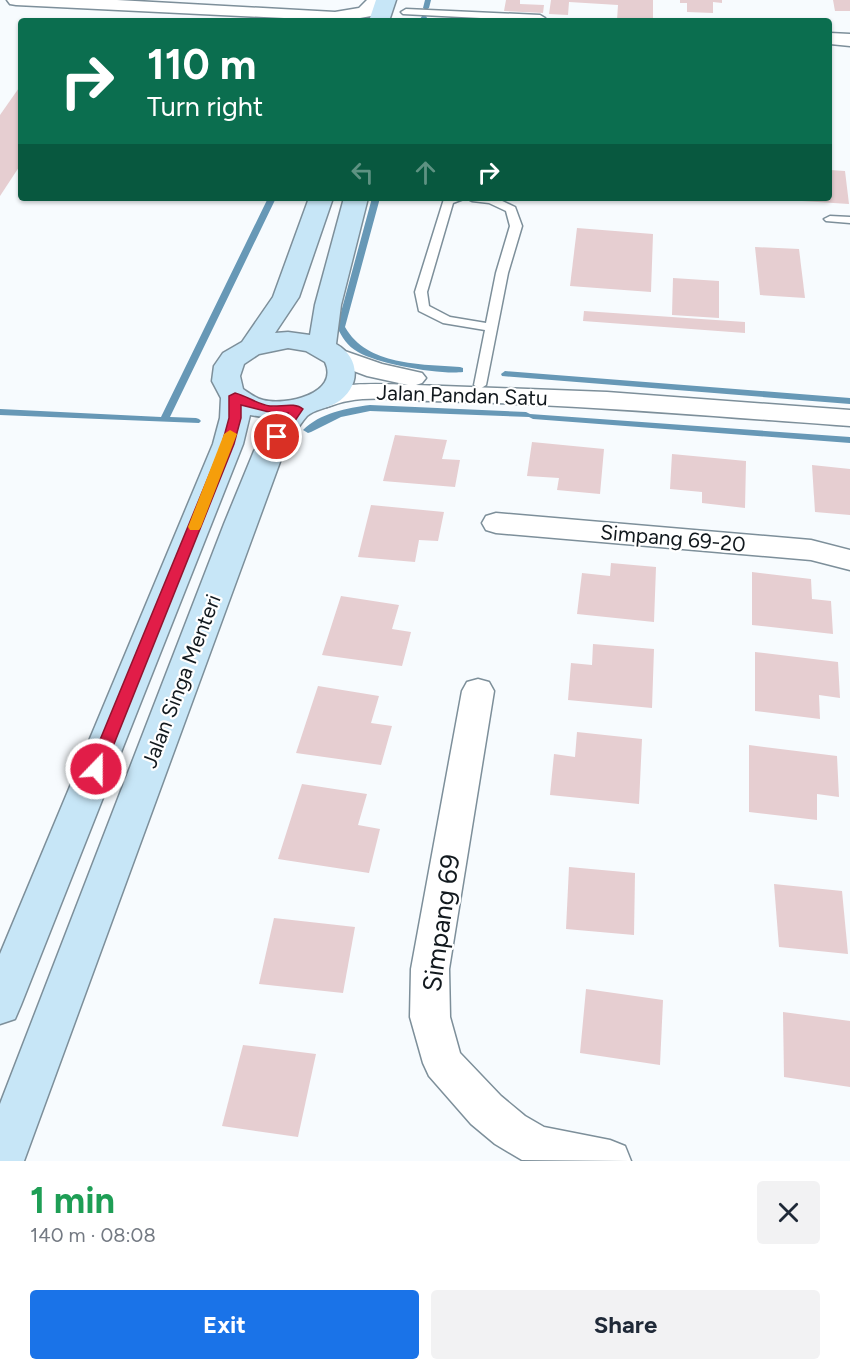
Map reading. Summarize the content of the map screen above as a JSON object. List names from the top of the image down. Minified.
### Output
{"streets":{"main road":["Jalan Singa Menteri"],"street":["Jalan Pandan Satu","Simpang 69-20","Simpang 69"]},"crossings":[["Jalan Pandan Satu","Jalan Singa Menteri"]],"page":{"turn":["110 m","Turn right"],"heading":["1 min","140 m · 08:08"],"buttons":["Exit","Share"]}}
